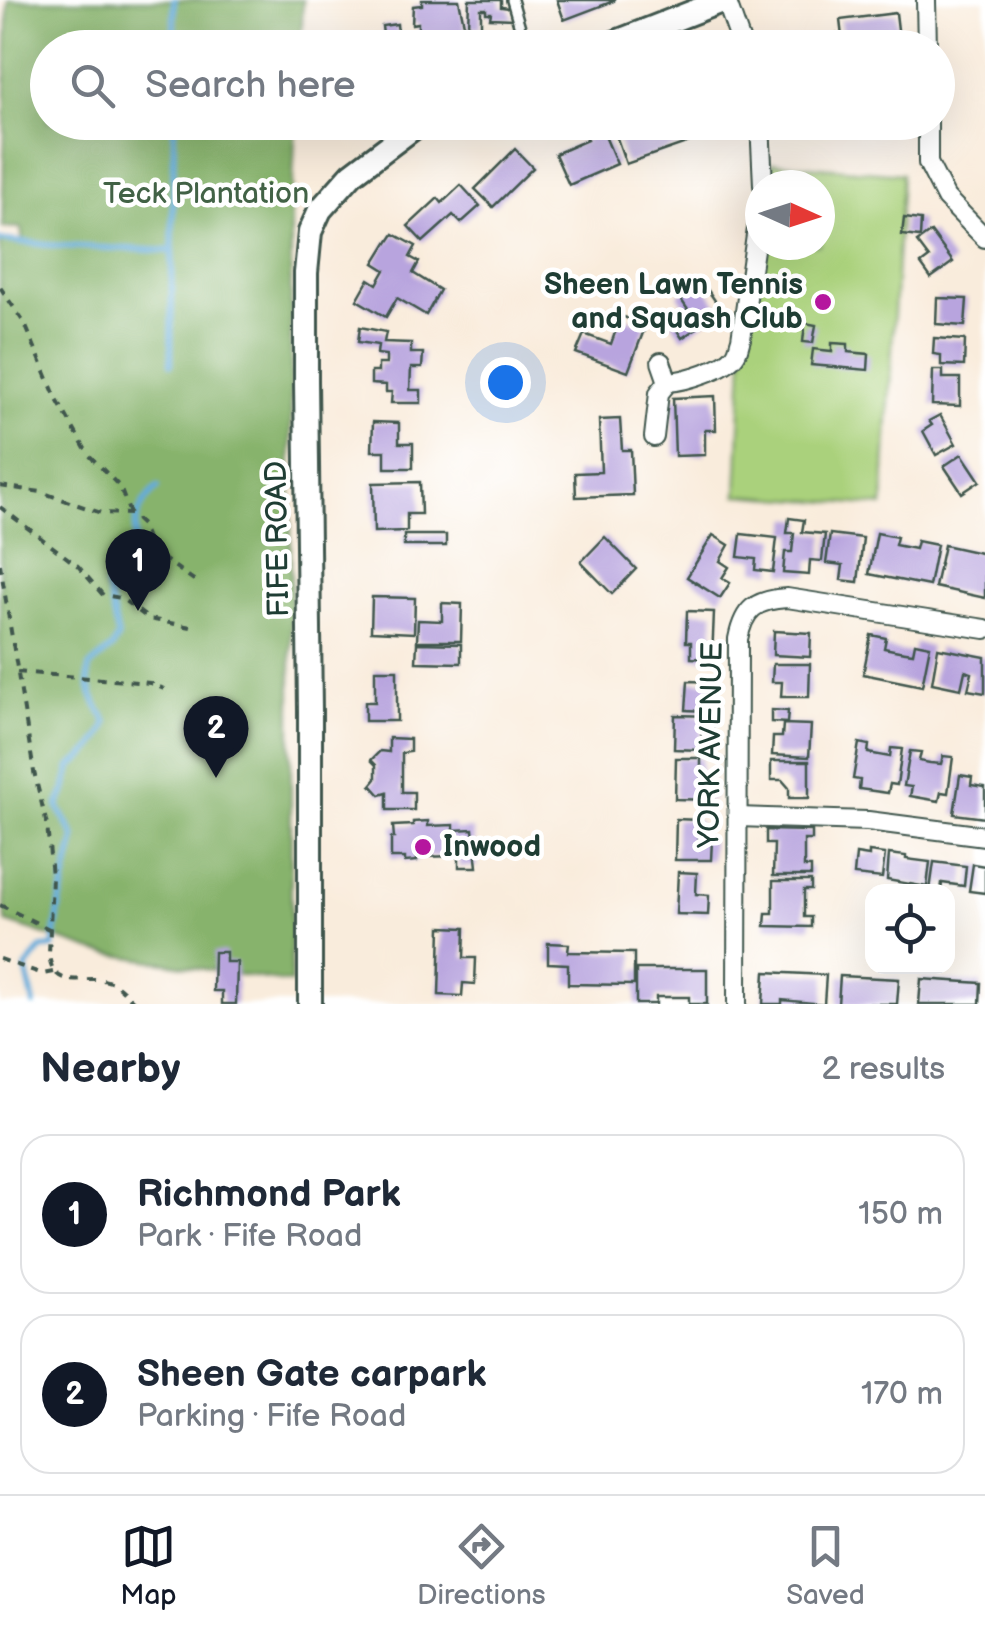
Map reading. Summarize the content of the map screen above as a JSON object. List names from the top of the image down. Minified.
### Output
{"streets":{"street":["FIFE ROAD","YORK AVENUE"]},"parks":["Teck Plantation"],"places":["Sheen Lawn Tennis and Squash Club","Inwood"],"north":"right","page":{"search":"Search here","pins":["1","2"],"heading":["Nearby","2 results"],"list":[{"mark":"1","name":"Richmond Park","note":"Park · Fife Road","value":"150 m"},{"mark":"2","name":"Sheen Gate carpark","note":"Parking · Fife Road","value":"170 m"}],"nav":["Map","Directions","Saved"]}}
